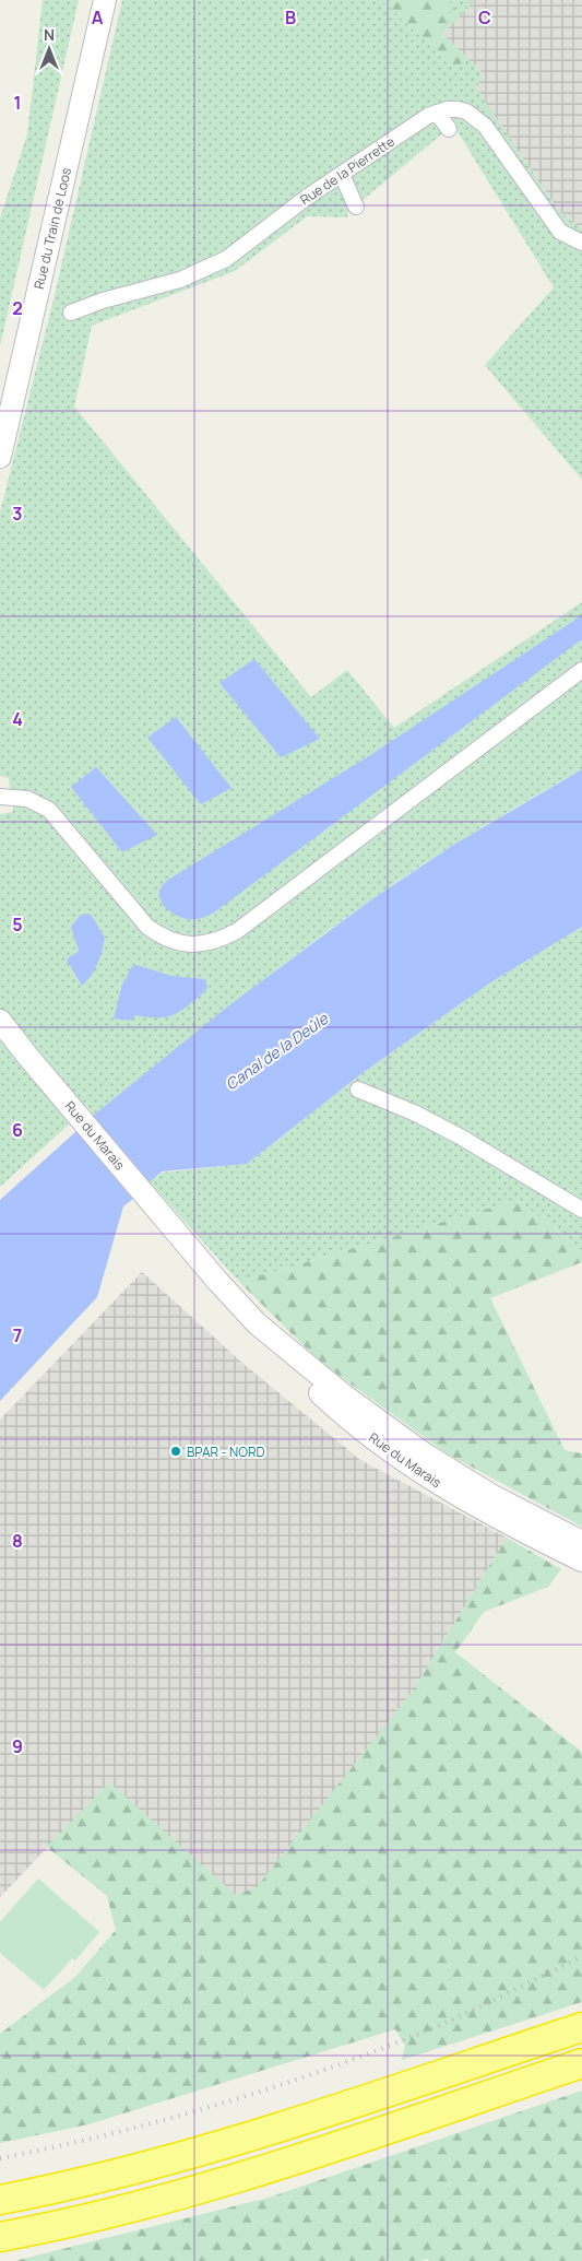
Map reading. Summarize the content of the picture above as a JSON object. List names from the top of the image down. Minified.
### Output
{"streets":{"street":["Rue de la Pierrette","Rue du Train de Loos","Rue du Marais"]},"water":["Canal de la Deûle"],"places":["BPAR - NORD"],"north":"top","grid":{"columns":["A","B","C"],"rows":["1","2","3","4","5","6","7","8","9"]}}
